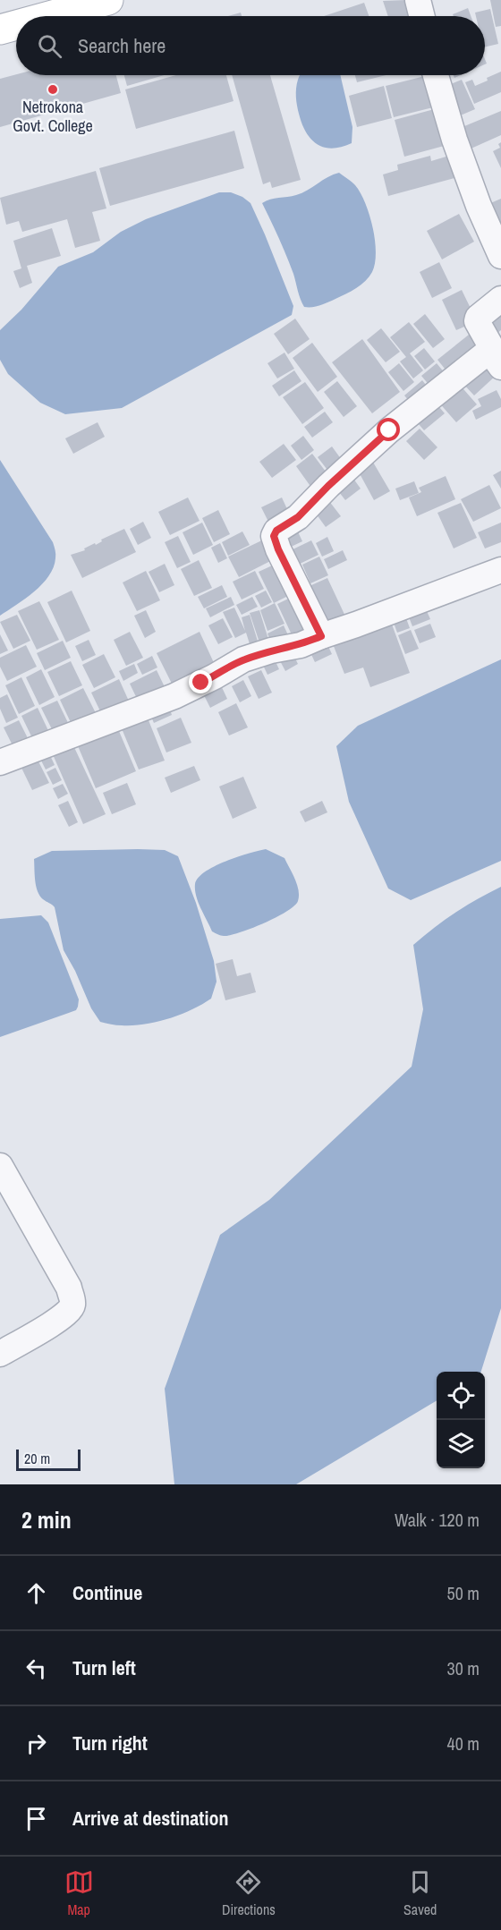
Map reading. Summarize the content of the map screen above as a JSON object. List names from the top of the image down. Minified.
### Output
{"places":["Netrokona Govt. College"],"scale_bar":"20 m","page":{"search":"Search here","scale":"20 m","heading":["2 min","Walk · 120 m"],"list":[["Continue","50 m"],["Turn left","30 m"],["Turn right","40 m"],"Arrive at destination"],"nav":["Map","Directions","Saved"]}}
